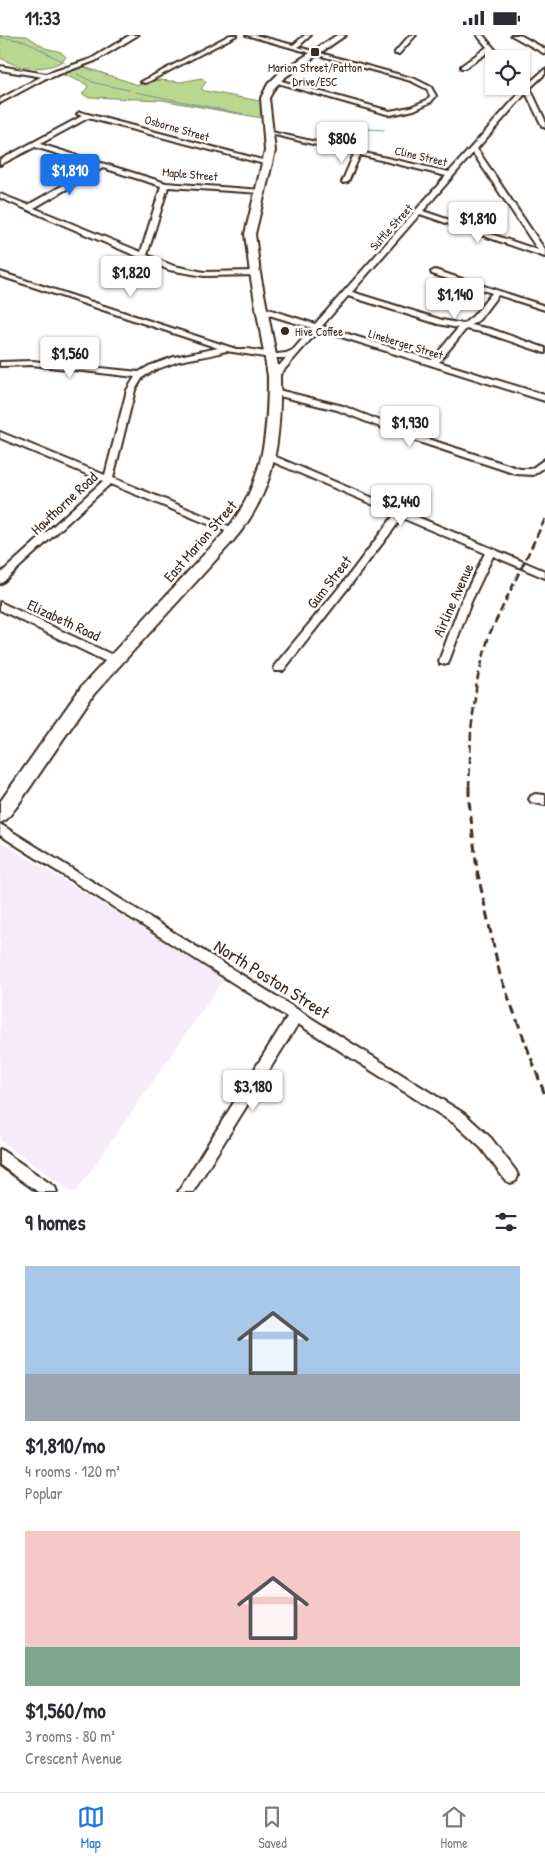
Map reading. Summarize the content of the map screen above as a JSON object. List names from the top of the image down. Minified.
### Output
{"streets":{"main road":["East Marion Street"],"street":["Osborne Street","Cline Street","Maple Street","Suttle Street","Lineberger Street","Hawthorne Road","Gum Street","Airline Avenue","Elizabeth Road","North Poston Street"]},"crossings":[["Osborne Street","Maple Street"],["Osborne Street","East Marion Street"],["Cline Street","Suttle Street"],["Cline Street","East Marion Street"],["Maple Street","East Marion Street"],["Suttle Street","Lineberger Street"],["Suttle Street","East Marion Street"],["Lineberger Street","East Marion Street"],["East Marion Street","Elizabeth Road"]],"places":{"transit":["Marion Street/Patton Drive/ESC"],"other":["Hive Coffee"]},"page":{"status":"11:33","price":["$806","$1,810","$1,810","$1,820","$1,140","$1,560","$1,930","$2,440","$3,180"],"heading":"9 homes","list":[{"name":"$1,810/mo","note":"4 rooms · 120 m² · Poplar"},{"name":"$1,560/mo","note":"3 rooms · 80 m² · Crescent Avenue"}],"tabs":["Map","Saved","Home"]}}
